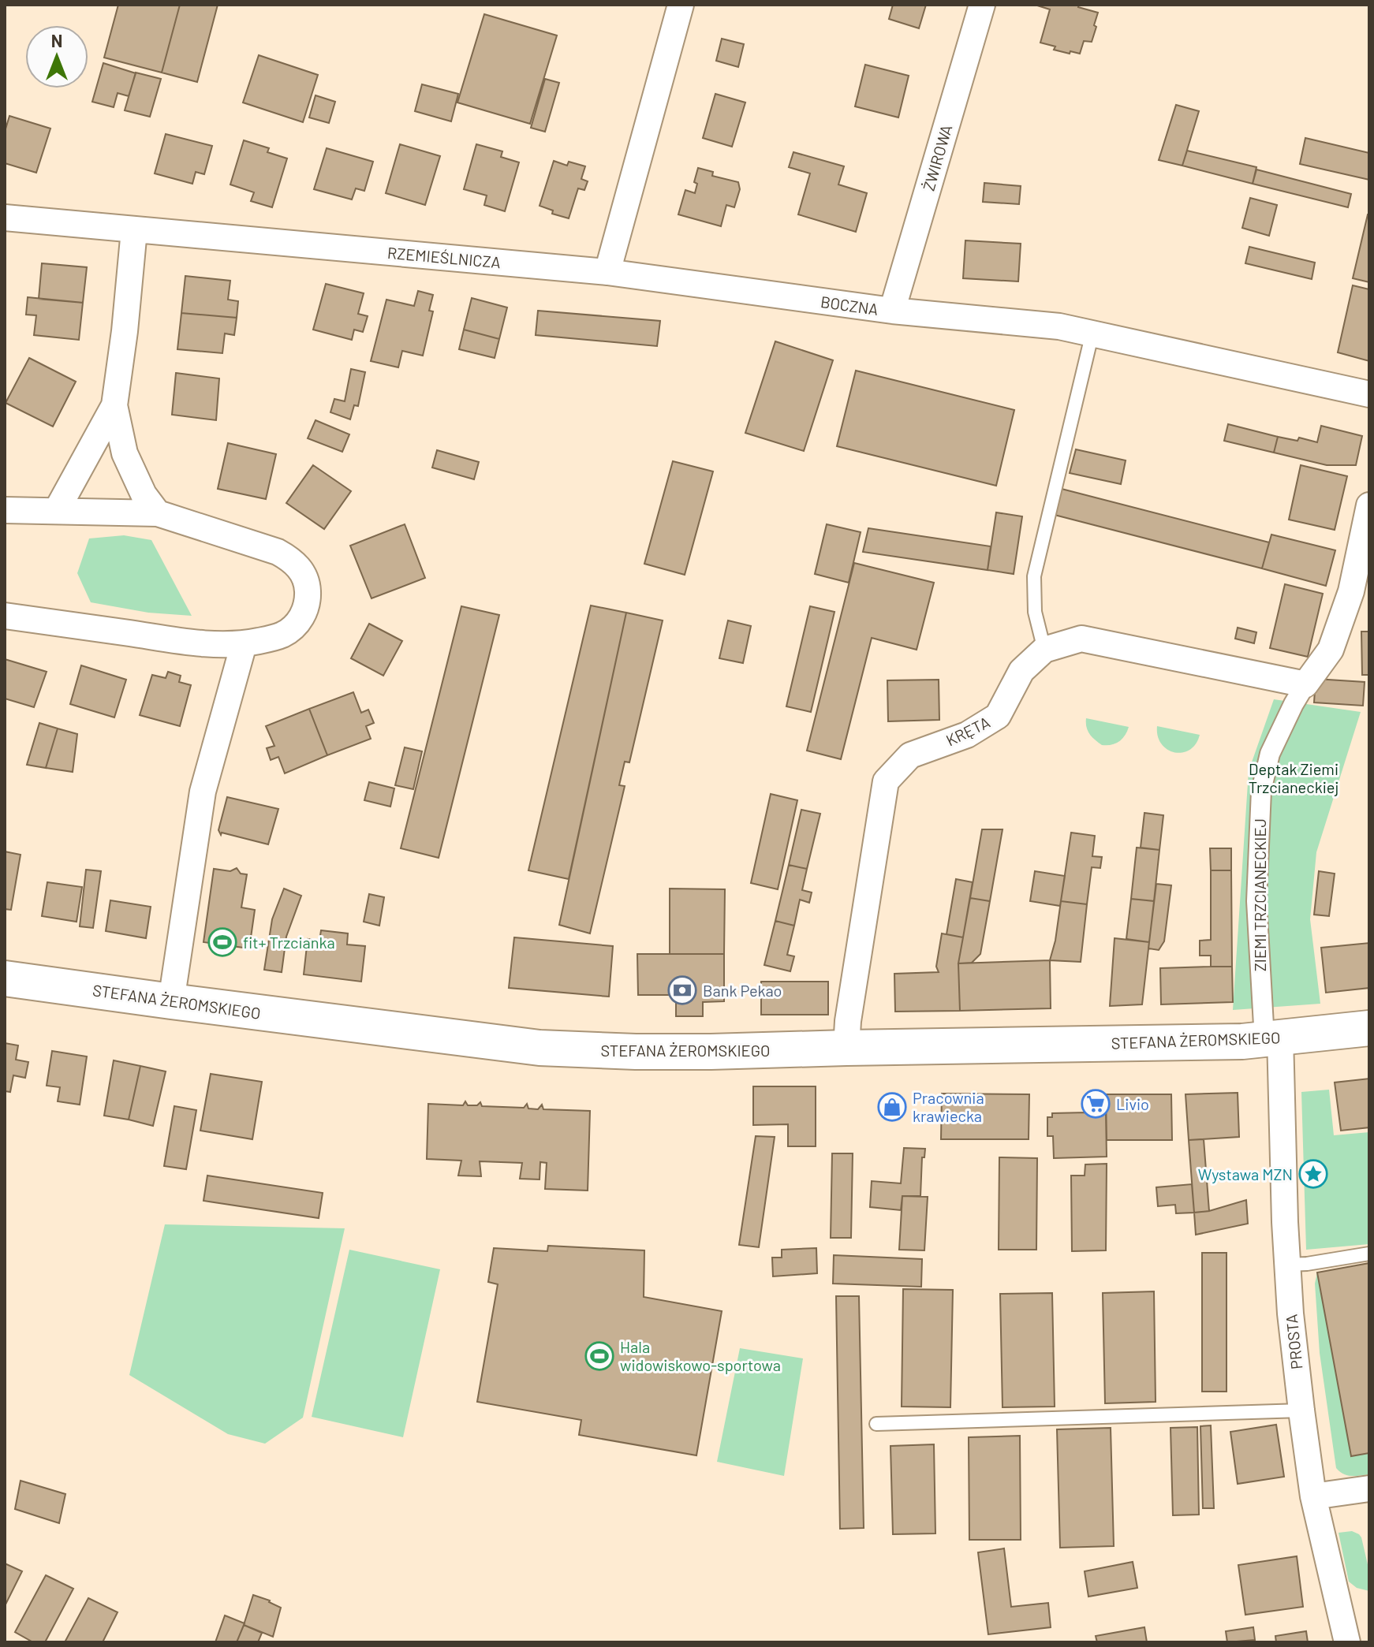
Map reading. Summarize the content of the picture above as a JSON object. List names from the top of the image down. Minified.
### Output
{"streets":{"main road":["STEFANA ŻEROMSKIEGO"],"street":["ŻWIROWA","RZEMIEŚLNICZA","BOCZNA","KRĘTA","ZIEMI TRZCIANECKIEJ","PROSTA"]},"crossings":[["ŻWIROWA","BOCZNA"],["RZEMIEŚLNICZA","BOCZNA"],["KRĘTA","ZIEMI TRZCIANECKIEJ"],["KRĘTA","STEFANA ŻEROMSKIEGO"],["ZIEMI TRZCIANECKIEJ","STEFANA ŻEROMSKIEGO"],["ZIEMI TRZCIANECKIEJ","PROSTA"],["STEFANA ŻEROMSKIEGO","PROSTA"]],"parks":["Deptak Ziemi Trzcianeckiej"],"places":{"sports":["fit+ Trzcianka","Hala widowiskowo-sportowa"],"bank":["Bank Pekao"],"supermarket":["Livio"],"shop":["Pracownia krawiecka"],"place":["Wystawa MZN"]},"north":"top"}
